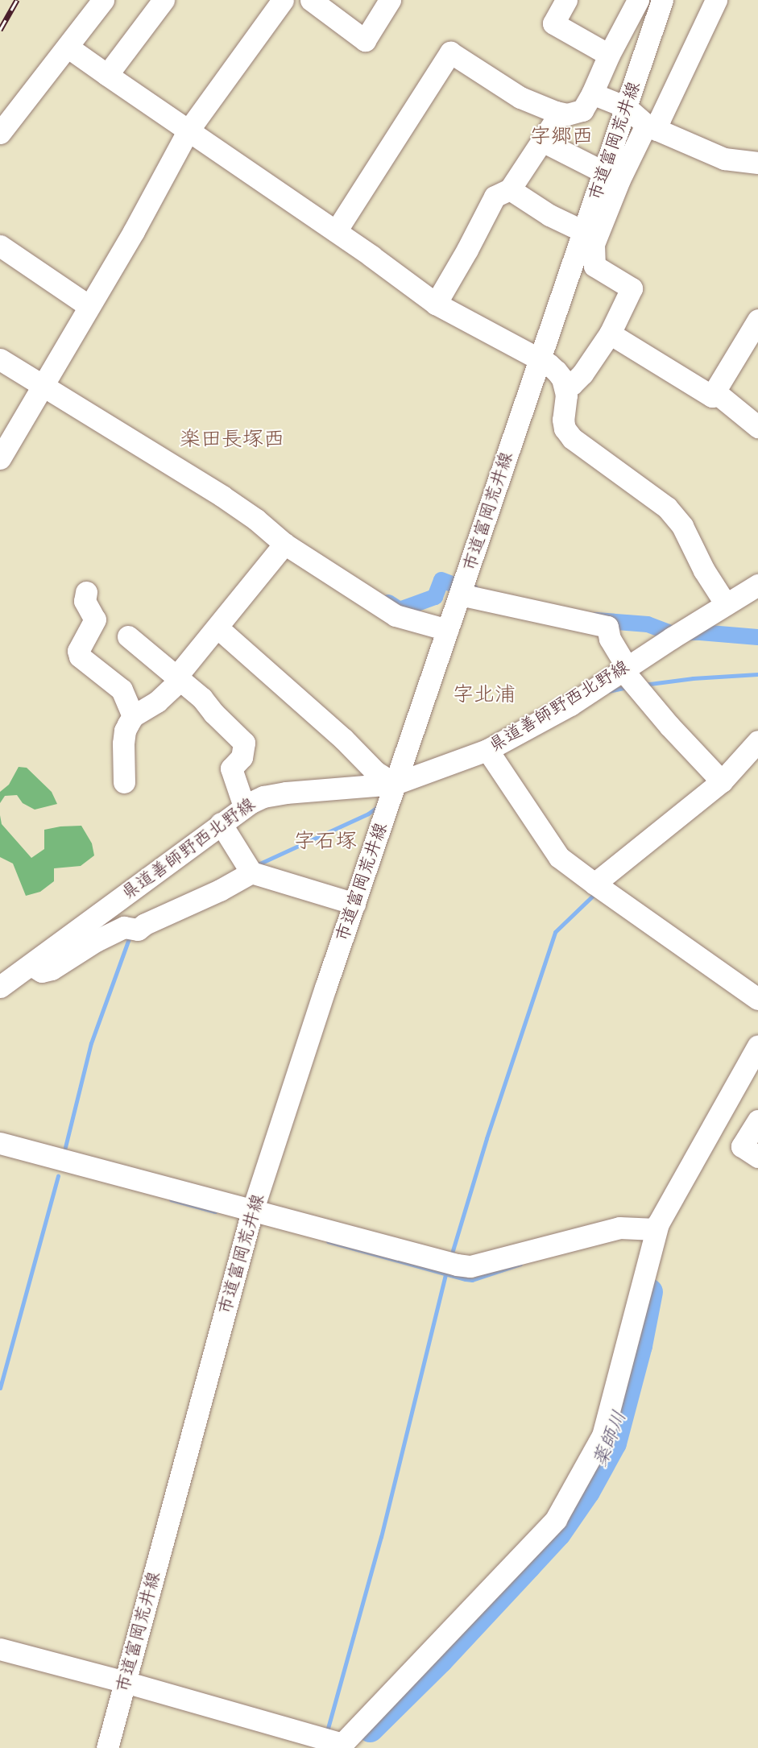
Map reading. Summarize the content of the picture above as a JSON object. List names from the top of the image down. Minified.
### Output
{"streets":{"street":["市道富岡荒井線","県道善師野西北野線"]},"crossings":[["市道富岡荒井線","県道善師野西北野線"]],"districts":["字郷西","楽田長塚西","字北浦","字石塚"],"water":["薬師川"]}
